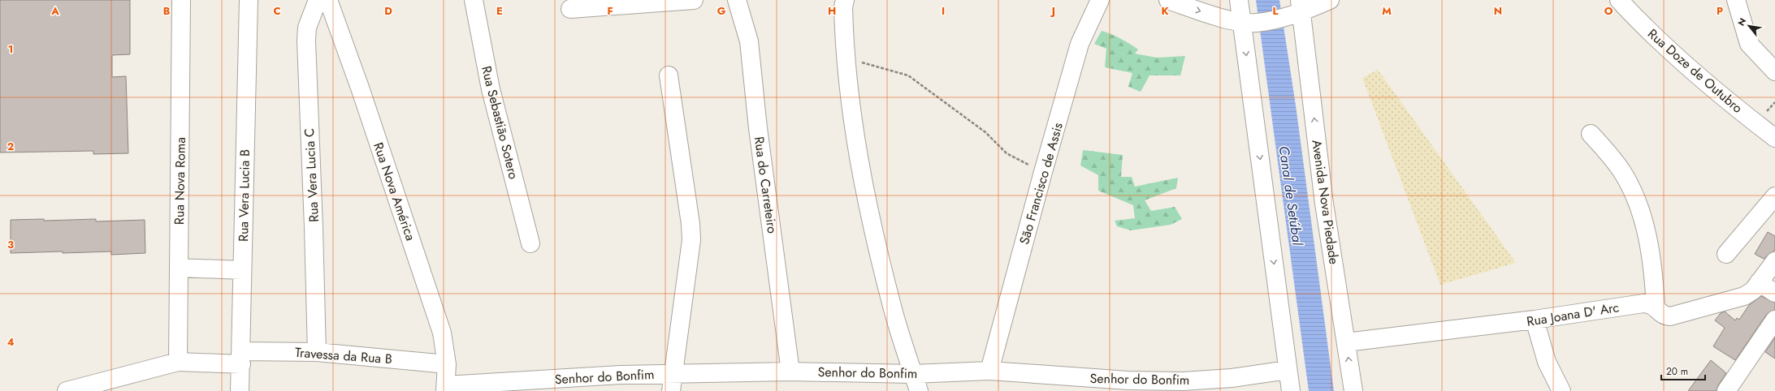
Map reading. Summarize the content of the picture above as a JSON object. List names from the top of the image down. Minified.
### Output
{"streets":{"street":["Rua Doze de Outubro","Rua Sebastião Sotero","Rua Vera Lucia C","Rua Nova Roma","São Francisco de Assis","Rua do Carreteiro","Rua Nova América","Rua Vera Lucia B","Avenida Nova Piedade","Rua Joana D' Arc","Travessa da Rua B","Senhor do Bonfim"]},"crossings":[["Rua Vera Lucia C","Travessa da Rua B"],["Rua Nova Roma","Travessa da Rua B"],["São Francisco de Assis","Senhor do Bonfim"],["Rua do Carreteiro","Senhor do Bonfim"],["Rua Nova América","Travessa da Rua B"],["Rua Nova América","Senhor do Bonfim"],["Rua Vera Lucia B","Travessa da Rua B"],["Avenida Nova Piedade","Rua Joana D' Arc"]],"water":["Canal de Setúbal"],"scale_bar":"20 m","north":"top left","grid":{"columns":["A","B","C","D","E","F","G","H","I","J","K","L","M","N","O","P"],"rows":["1","2","3","4"]}}
